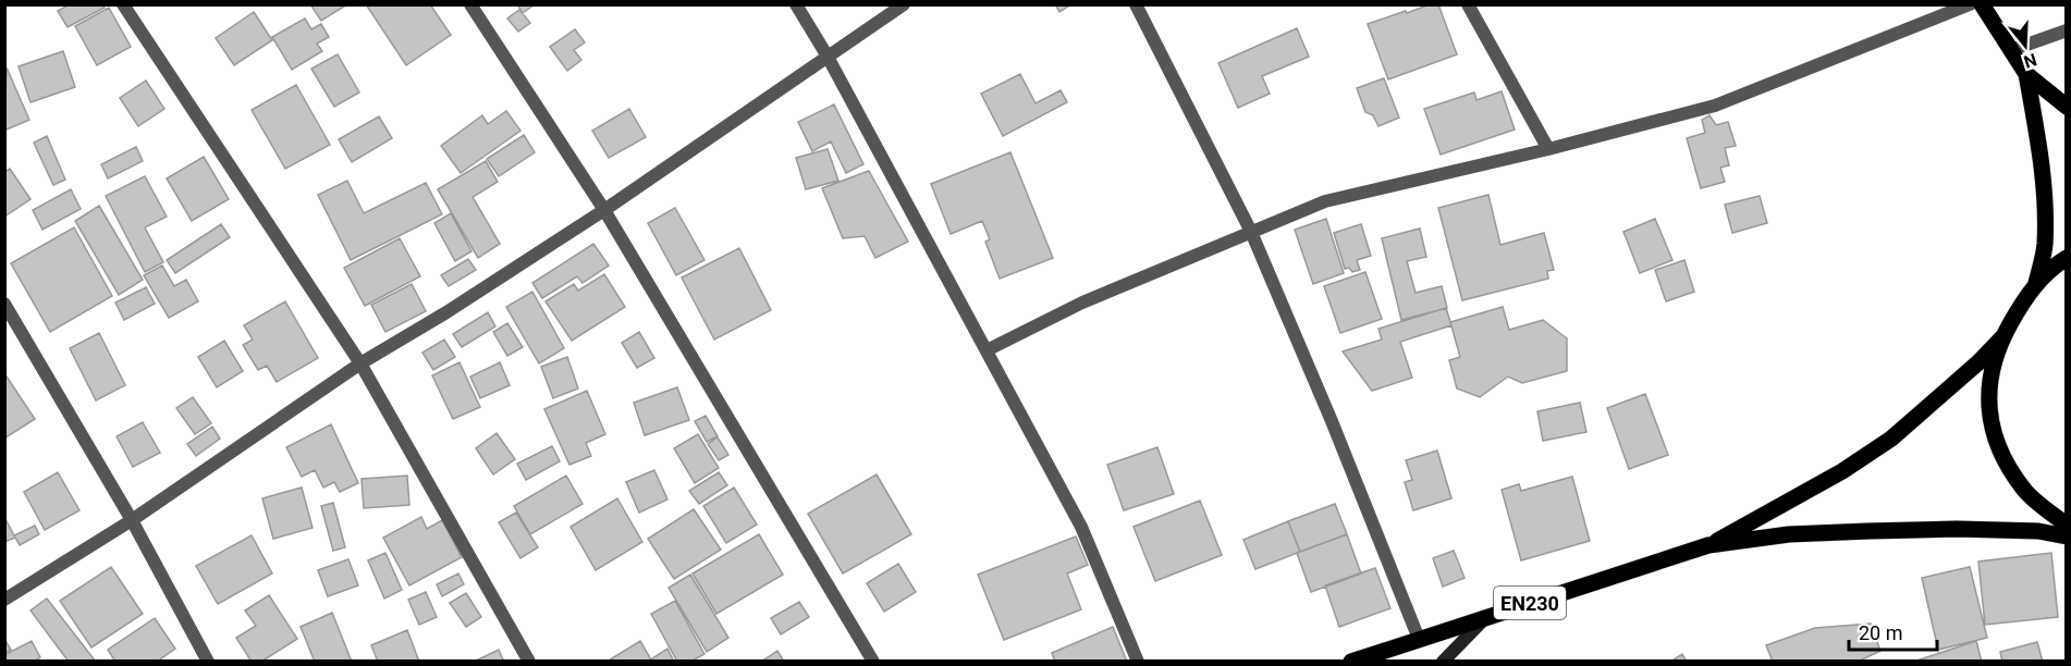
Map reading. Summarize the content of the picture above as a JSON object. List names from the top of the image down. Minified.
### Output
{"streets":{"main road":["EN230"]},"scale_bar":"20 m","north":"bottom"}
